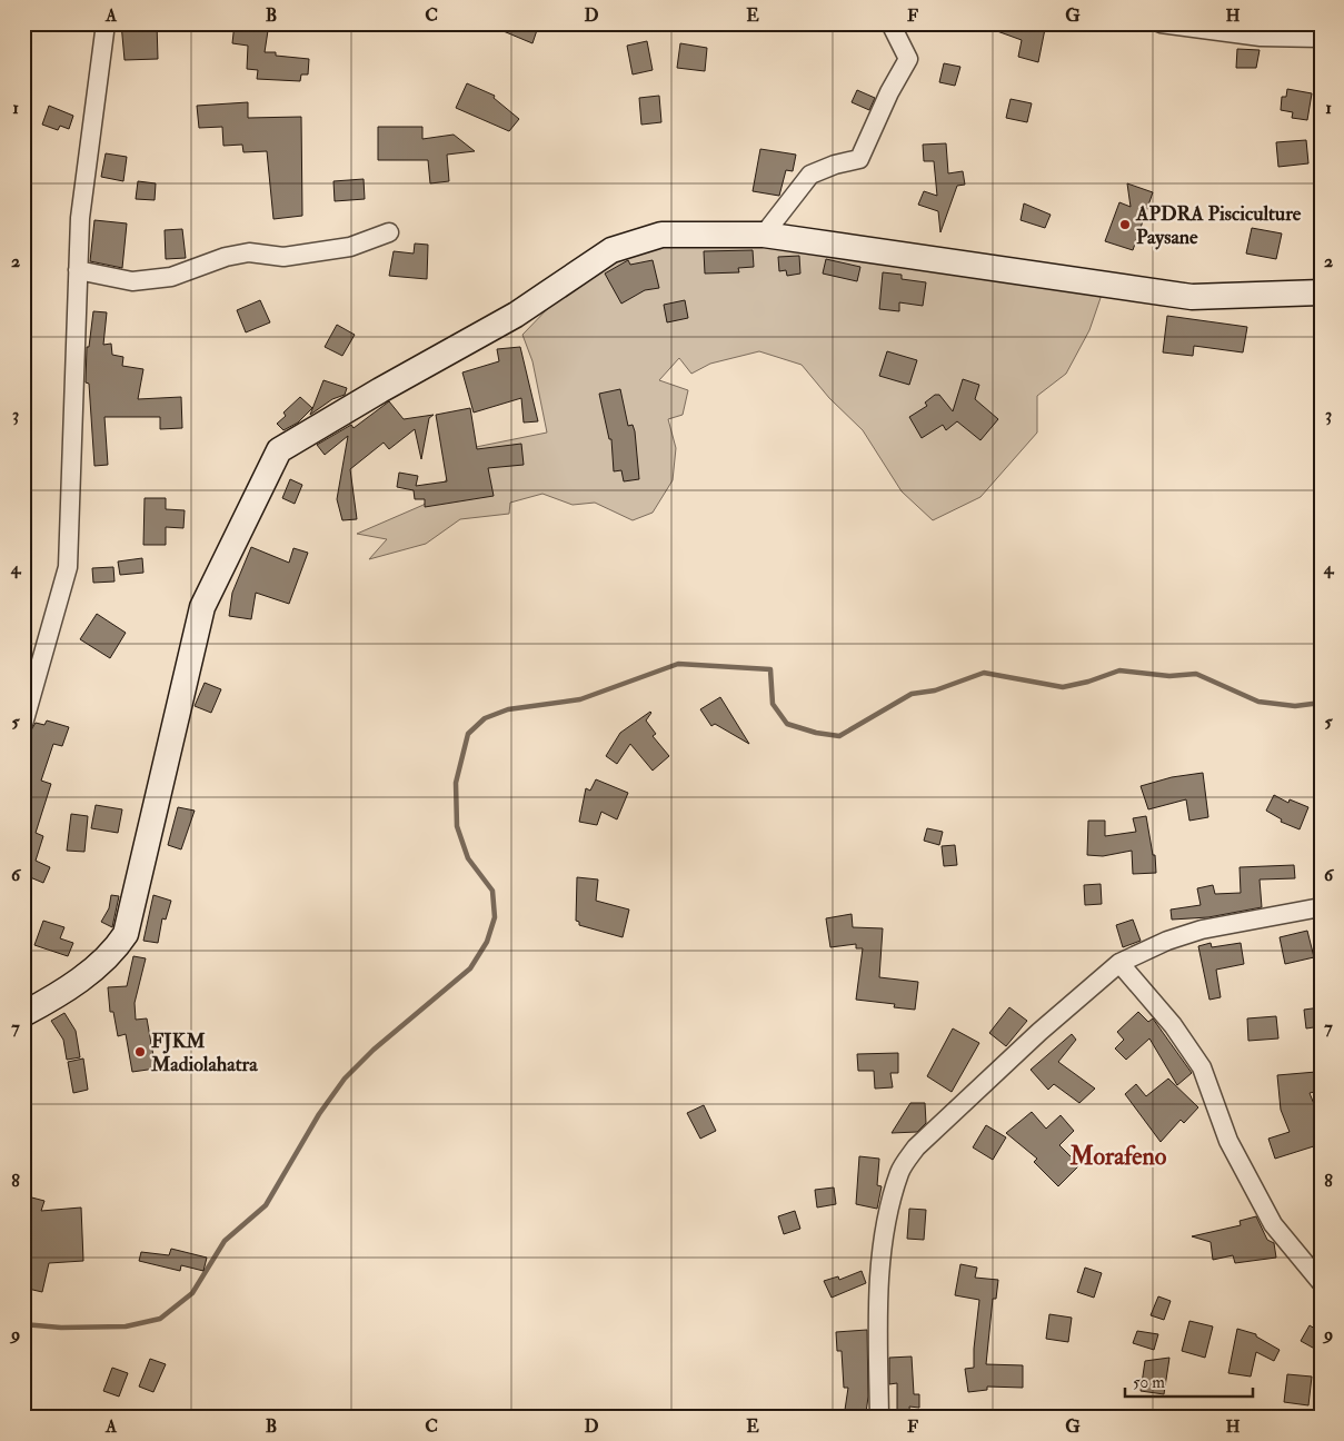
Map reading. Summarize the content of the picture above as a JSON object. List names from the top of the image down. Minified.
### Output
{"districts":["Morafeno"],"places":["APDRA Pisciculture Paysane","FJKM Madiolahatra"],"scale_bar":"50 m","grid":{"columns":["A","B","C","D","E","F","G","H"],"rows":["1","2","3","4","5","6","7","8","9"]}}
